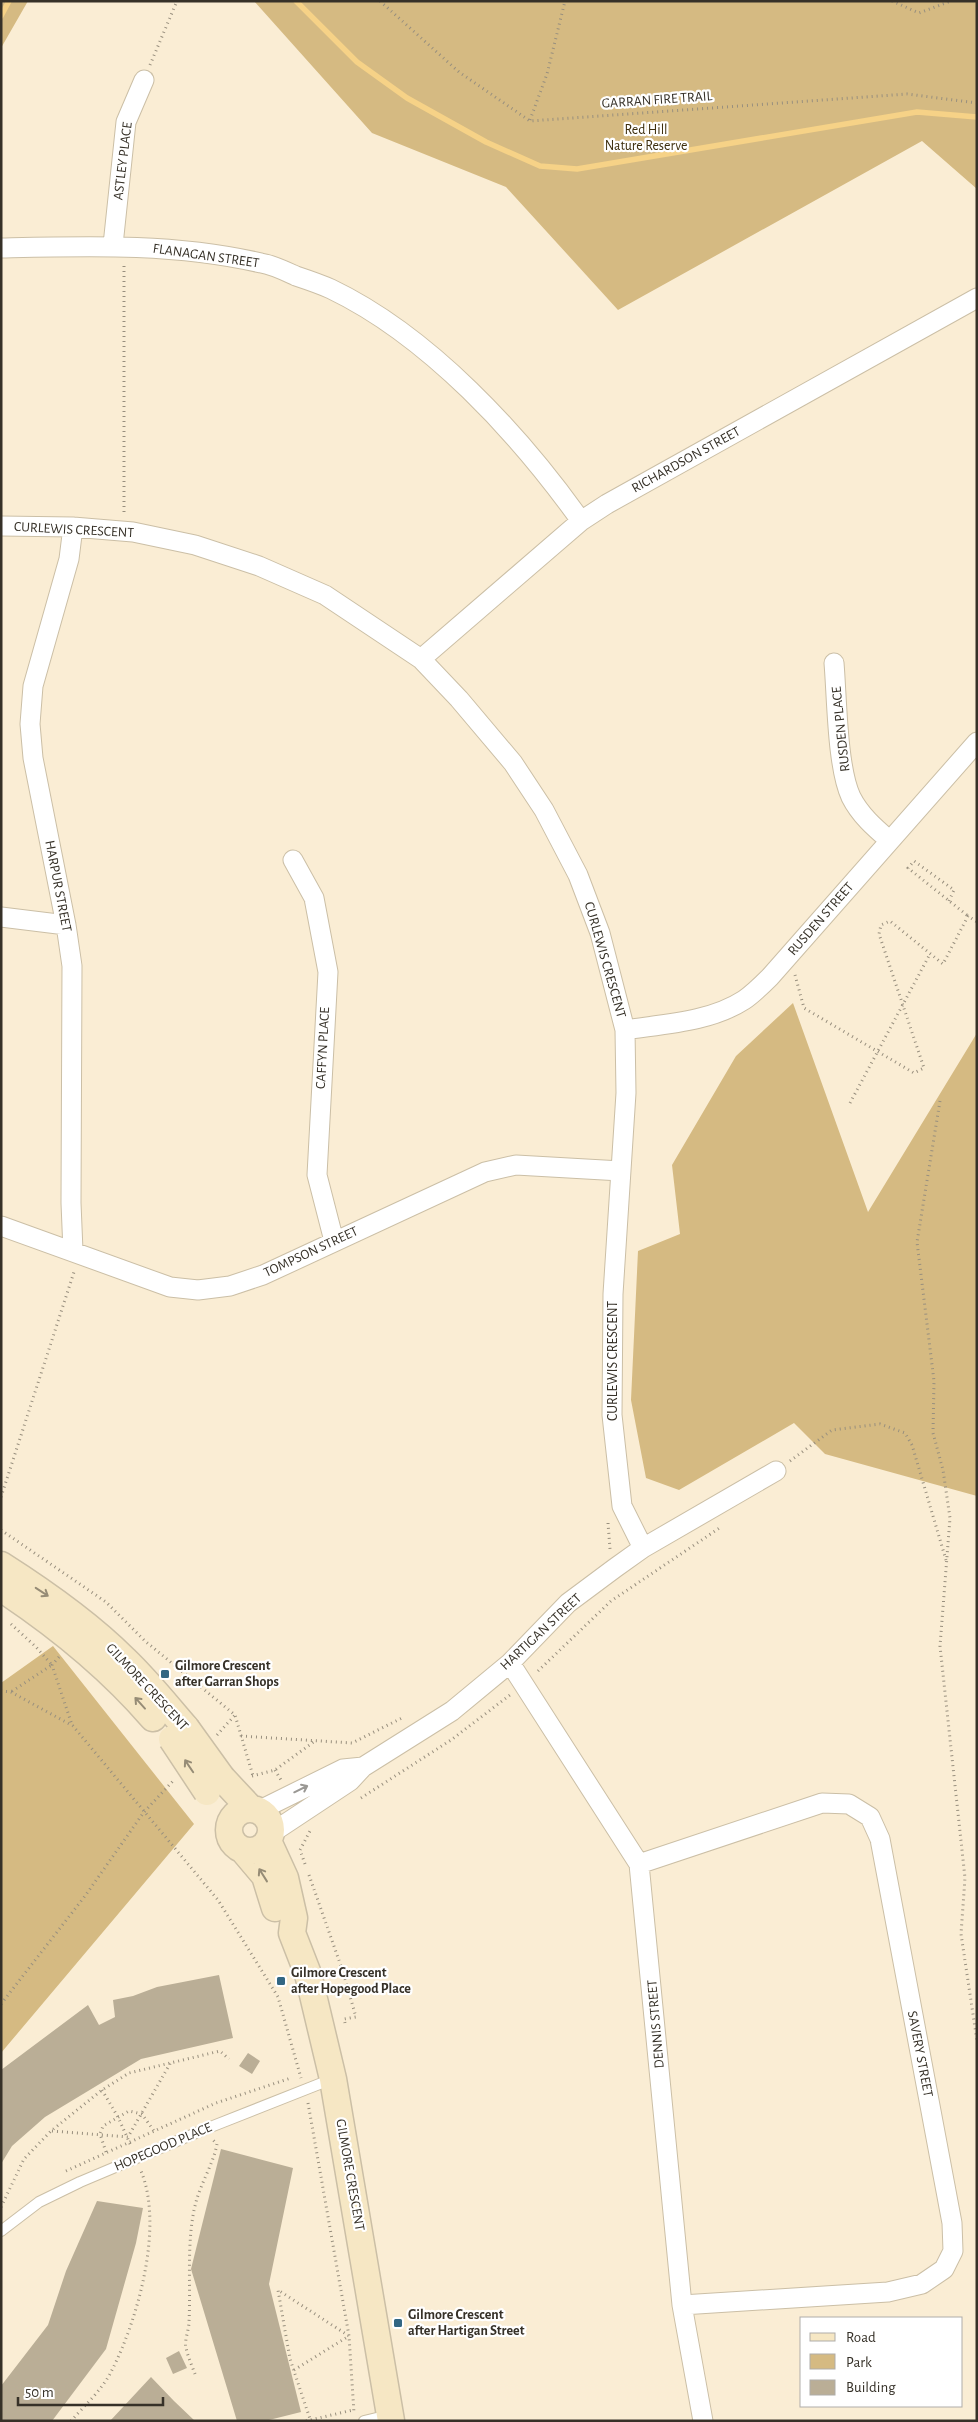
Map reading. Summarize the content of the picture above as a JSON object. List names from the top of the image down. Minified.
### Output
{"streets":{"street":["ASTLEY PLACE","FLANAGAN STREET","RICHARDSON STREET","CURLEWIS CRESCENT","RUSDEN PLACE","HARPUR STREET","RUSDEN STREET","CAFFYN PLACE","TOMPSON STREET","HARTIGAN STREET","GILMORE CRESCENT","DENNIS STREET","SAVERY STREET"],"lane":["HOPEGOOD PLACE"],"path":["GARRAN FIRE TRAIL"]},"crossings":[["ASTLEY PLACE","FLANAGAN STREET"],["FLANAGAN STREET","RICHARDSON STREET"],["RICHARDSON STREET","CURLEWIS CRESCENT"],["CURLEWIS CRESCENT","HARPUR STREET"],["CURLEWIS CRESCENT","RUSDEN STREET"],["CURLEWIS CRESCENT","TOMPSON STREET"],["CURLEWIS CRESCENT","HARTIGAN STREET"],["RUSDEN PLACE","RUSDEN STREET"],["HARPUR STREET","TOMPSON STREET"],["CAFFYN PLACE","TOMPSON STREET"],["HARTIGAN STREET","GILMORE CRESCENT"],["HARTIGAN STREET","DENNIS STREET"],["GILMORE CRESCENT","HOPEGOOD PLACE"],["DENNIS STREET","SAVERY STREET"]],"parks":["Red Hill Nature Reserve"],"places":{"transit":["Gilmore Crescent after Garran Shops","Gilmore Crescent after Hopegood Place","Gilmore Crescent after Hartigan Street"]},"legend":["Road","Park","Building"],"scale_bar":"50 m"}
